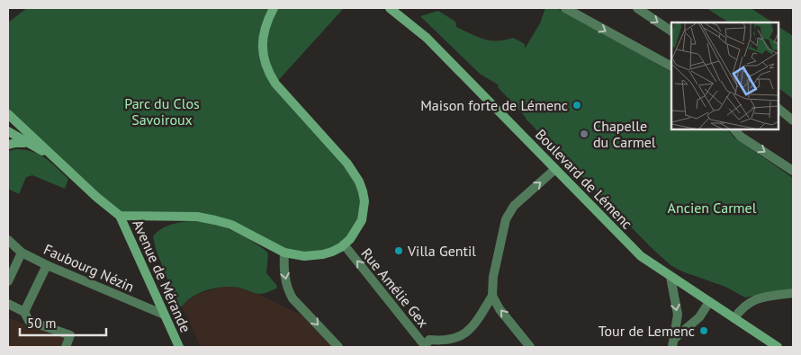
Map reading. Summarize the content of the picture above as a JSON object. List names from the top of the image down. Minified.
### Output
{"streets":{"main road":["Boulevard de Lémenc","Avenue de Mérande"],"street":["Faubourg Nézin","Rue Amélie Gex"]},"crossings":[["Faubourg Nézin","Avenue de Mérande"]],"parks":["Parc du Clos Savoiroux","Ancien Carmel"],"places":["Maison forte de Lémenc","Chapelle du Carmel","Villa Gentil","Tour de Lemenc"],"scale_bar":"50 m"}
